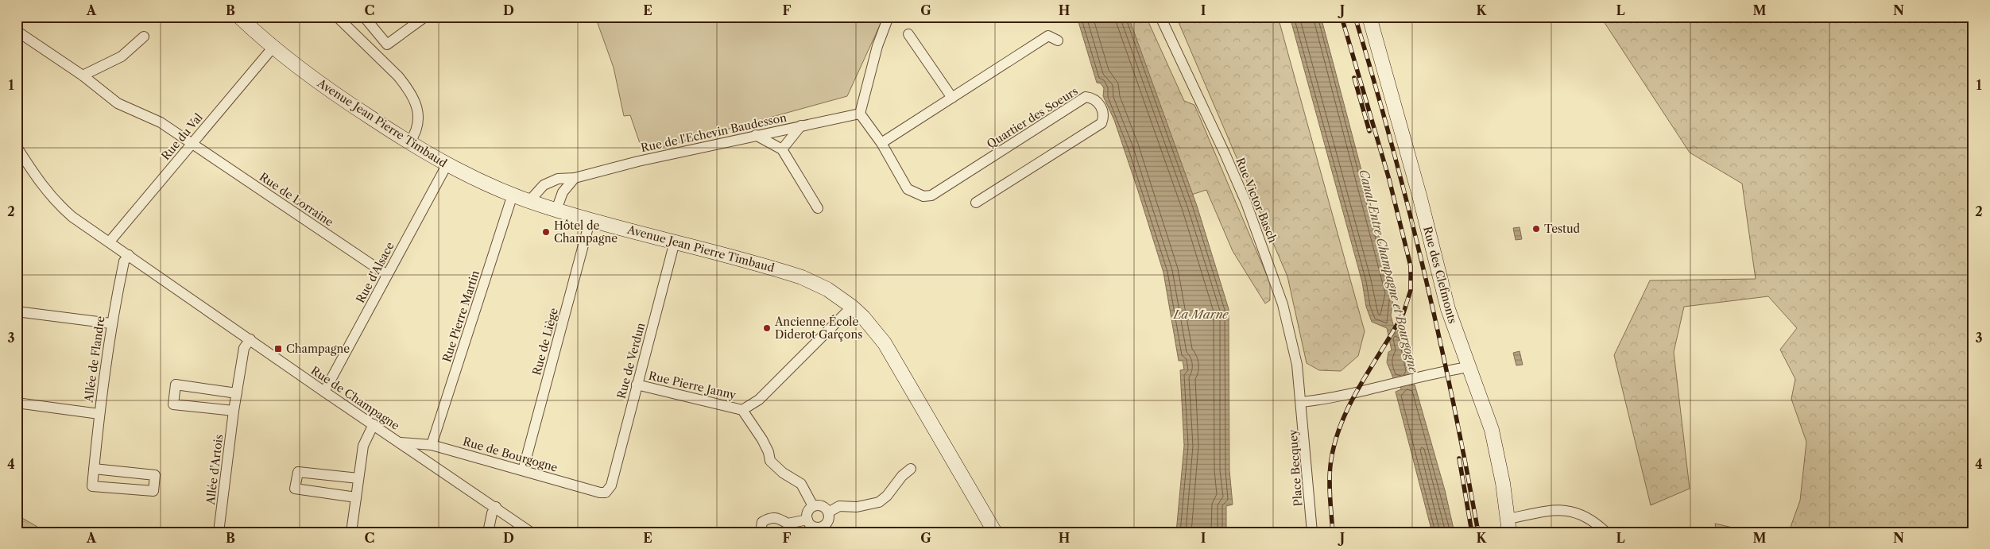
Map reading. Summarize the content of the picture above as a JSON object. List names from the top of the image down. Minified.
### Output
{"streets":{"main road":["Avenue Jean Pierre Timbaud","Rue des Clefmonts"],"street":["Quartier des Soeurs","Rue de l'Echevin Baudesson","Rue du Val","Rue de Lorraine","Rue Victor Basch","Rue d'Alsace","Rue Pierre Martin","Rue de Liège","Allée de Flandre","Rue de Verdun","Rue Pierre Janny","Rue de Champagne","Rue de Bourgogne","Place Becquey","Allée d'Artois"]},"crossings":[["Quartier des Soeurs","Rue de l'Echevin Baudesson"],["Avenue Jean Pierre Timbaud","Rue de l'Echevin Baudesson"],["Avenue Jean Pierre Timbaud","Rue du Val"],["Avenue Jean Pierre Timbaud","Rue d'Alsace"],["Avenue Jean Pierre Timbaud","Rue Pierre Martin"],["Avenue Jean Pierre Timbaud","Rue de Liège"],["Avenue Jean Pierre Timbaud","Rue de Verdun"],["Avenue Jean Pierre Timbaud","Rue Pierre Janny"],["Rue du Val","Rue de Lorraine"],["Rue du Val","Rue de Champagne"],["Rue de Lorraine","Rue d'Alsace"],["Rue Victor Basch","Place Becquey"],["Rue d'Alsace","Rue de Champagne"],["Rue Pierre Martin","Rue de Bourgogne"],["Rue de Liège","Rue de Bourgogne"],["Allée de Flandre","Rue de Champagne"],["Rue de Verdun","Rue Pierre Janny"],["Rue de Verdun","Rue de Bourgogne"],["Rue de Champagne","Rue de Bourgogne"],["Rue de Champagne","Allée d'Artois"]],"water":["Canal Entre Champagne et Bourgogne","La Marne"],"places":{"other":["Testud","Hôtel de Champagne","Ancienne École Diderot Garçons"],"transit":["Champagne"]},"grid":{"columns":["A","B","C","D","E","F","G","H","I","J","K","L","M","N"],"rows":["1","2","3","4"]}}
